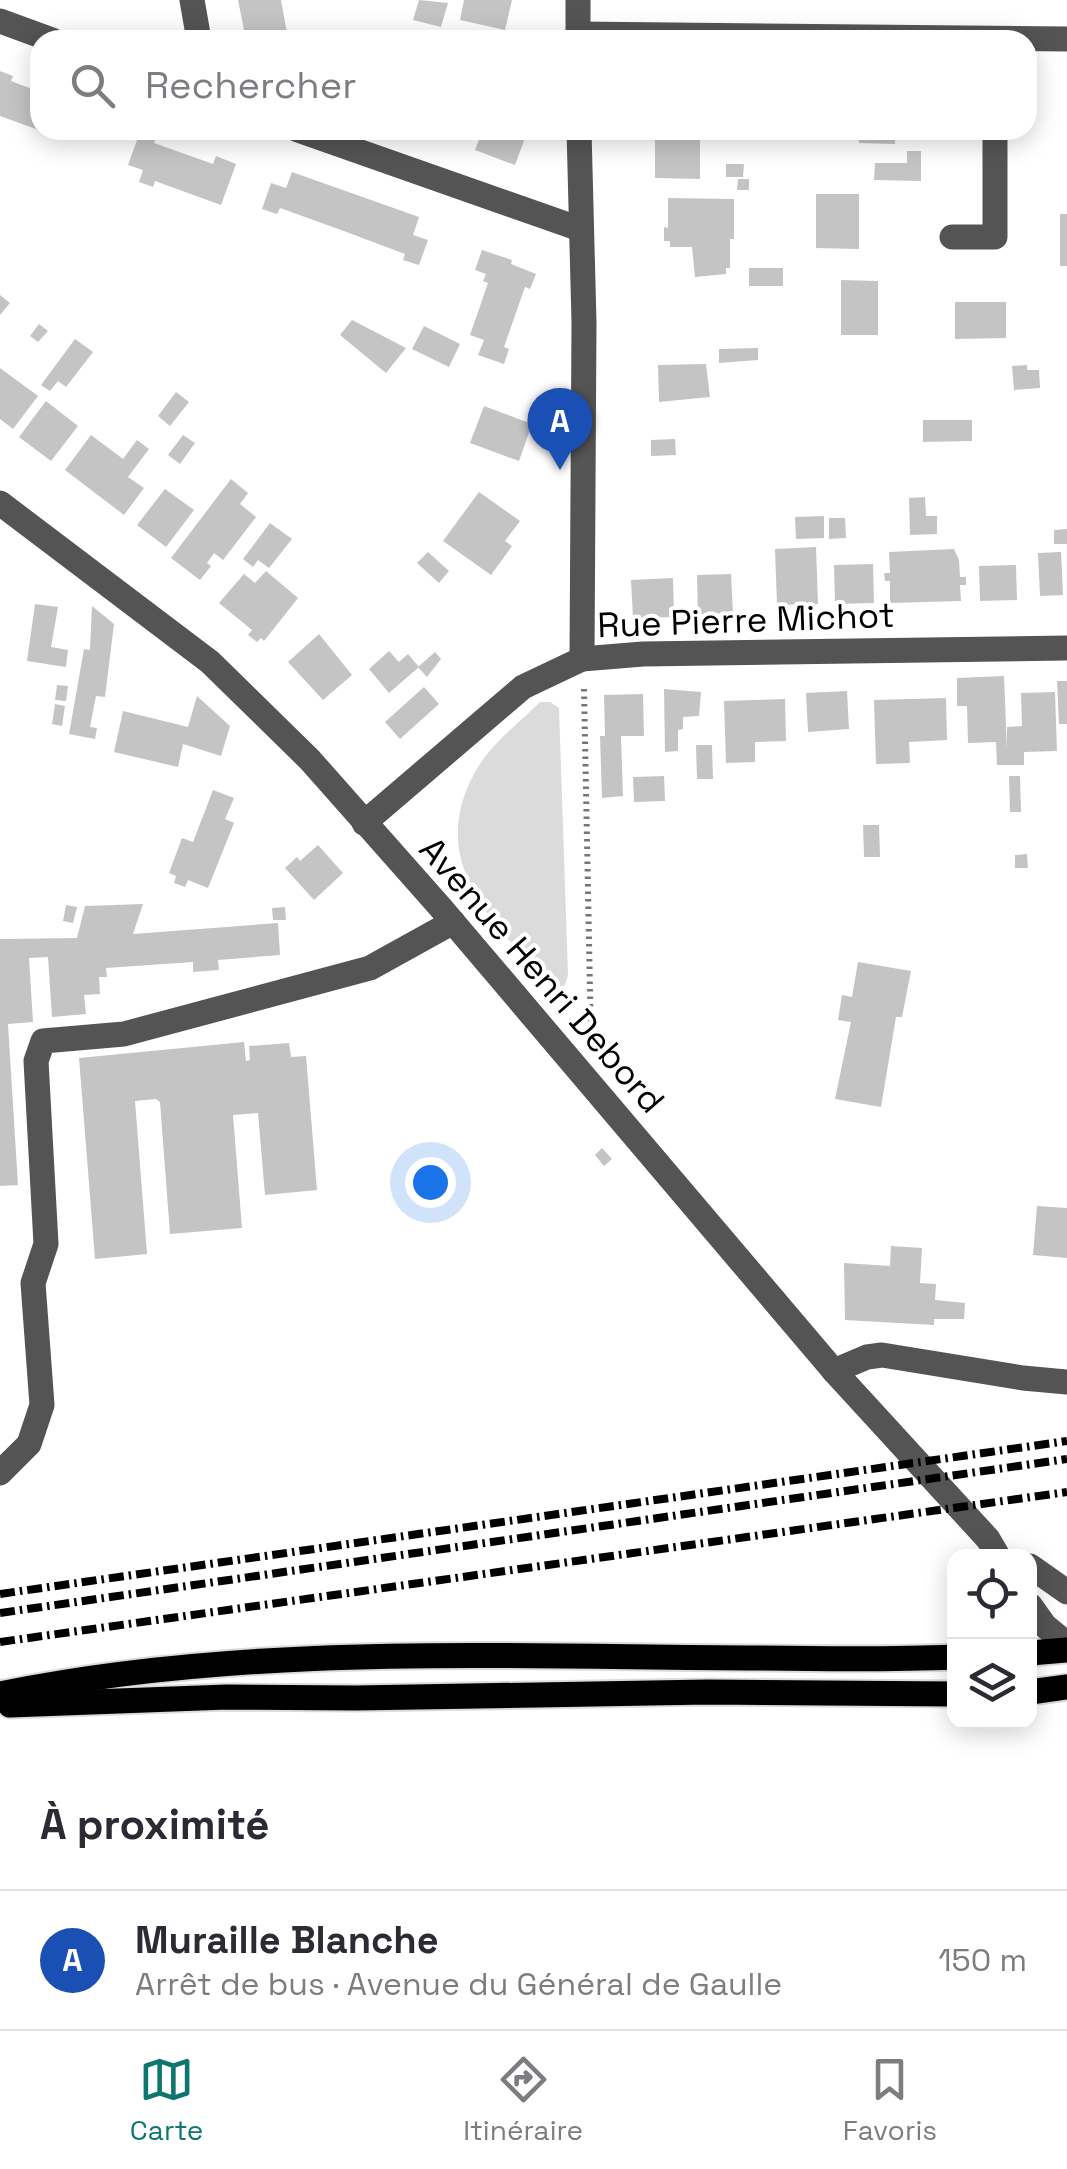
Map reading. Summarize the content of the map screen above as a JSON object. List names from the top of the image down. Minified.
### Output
{"streets":{"street":["Rue Pierre Michot","Avenue Henri Debord"]},"crossings":[["Rue Pierre Michot","Avenue Henri Debord"]],"page":{"search":"Rechercher","pins":"A","heading":"À proximité","list":[{"mark":"A","name":"Muraille Blanche","note":"Arrêt de bus · Avenue du Général de Gaulle","value":"150 m"}],"nav":["Carte","Itinéraire","Favoris"]}}
